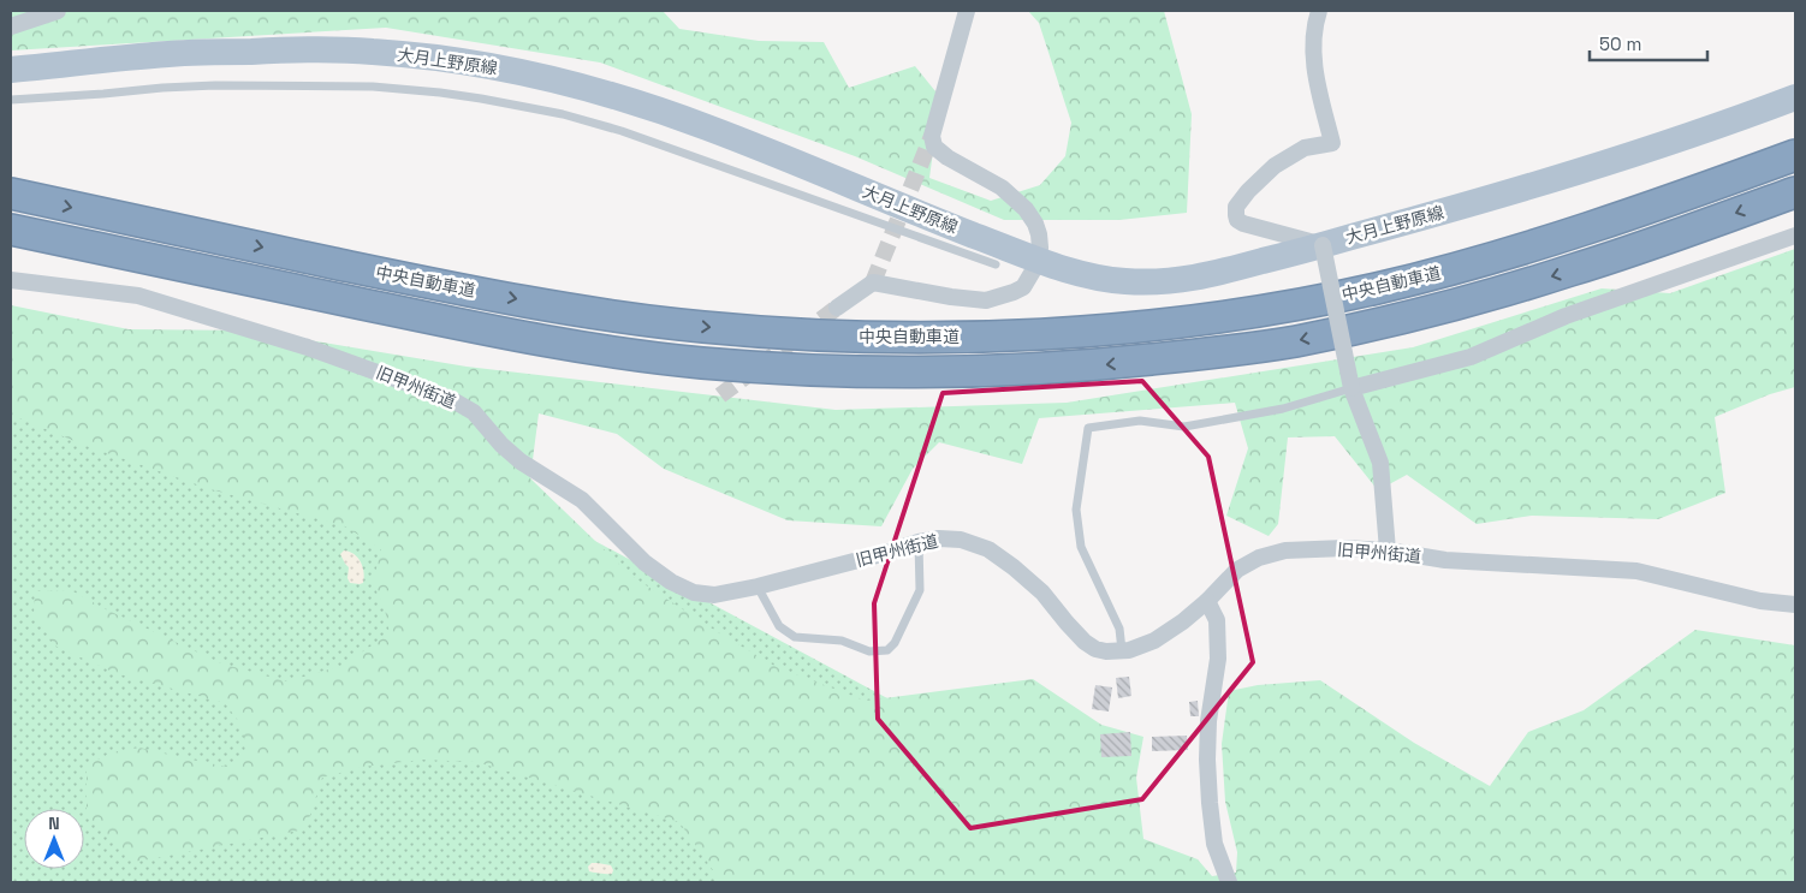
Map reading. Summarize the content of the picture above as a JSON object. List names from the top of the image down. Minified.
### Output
{"streets":{"highway":["中央自動車道"],"main road":["大月上野原線"],"street":["旧甲州街道"]},"scale_bar":"50 m","north":"top"}
